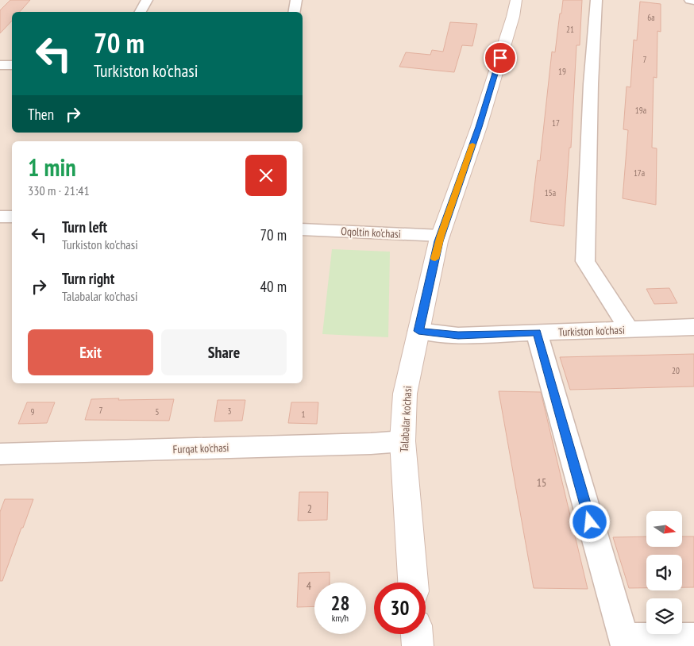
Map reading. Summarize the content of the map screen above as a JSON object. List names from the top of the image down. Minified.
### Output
{"streets":{"street":["Oqoltin ko'chasi","Turkiston ko'chasi","Talabalar ko'chasi","Furqat ko'chasi"]},"crossings":[["Oqoltin ko'chasi","Talabalar ko'chasi"],["Turkiston ko'chasi","Talabalar ko'chasi"],["Talabalar ko'chasi","Furqat ko'chasi"]],"house_numbers":["6a","21","7","19","19a","17","17a","15a","20","7","3","9","5","1","15","2","4"],"north":"right","page":{"turn":["70 m","Turkiston ko'chasi"],"then":"Then","heading":["1 min","330 m · 21:41"],"list":[{"name":"Turn left","note":"Turkiston ko'chasi","value":"70 m"},{"name":"Turn right","note":"Talabalar ko'chasi","value":"40 m"}],"buttons":["Exit","Share"],"speed":"28 km/h","limit":"30"}}
